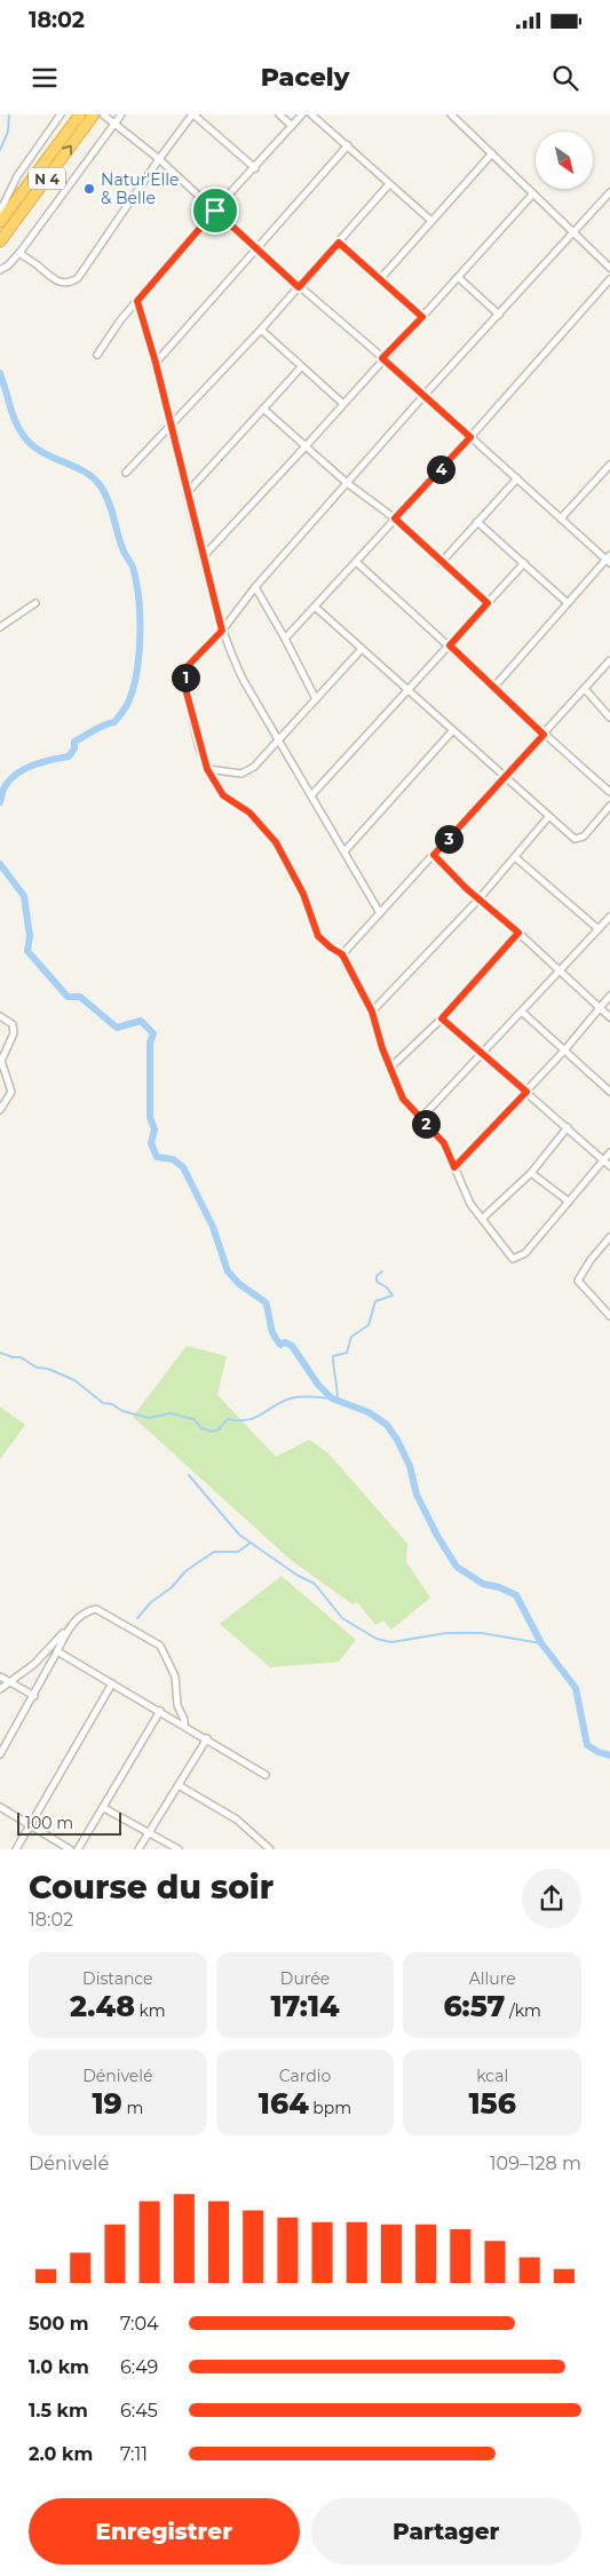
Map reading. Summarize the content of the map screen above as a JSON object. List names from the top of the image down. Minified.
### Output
{"streets":{"highway":["N 4"]},"places":["Natur'Elle & Belle"],"scale_bar":"100 m","north":"bottom right","page":{"status":"18:02","header":"Pacely","pins":["4","1","3","2"],"scale":"100 m","heading":["Course du soir","18:02"],"stats":[["Distance","2.48 km"],["Durée","17:14"],["Allure","6:57 /km"],["Dénivelé","19 m"],["Cardio","164 bpm"],["kcal","156"]],"chart":["Dénivelé","109–128 m"],"list":[{"name":"500 m","note":"7:04"},{"name":"1.0 km","note":"6:49"},{"name":"1.5 km","note":"6:45"},{"name":"2.0 km","note":"7:11"}],"buttons":["Enregistrer","Partager"]}}
